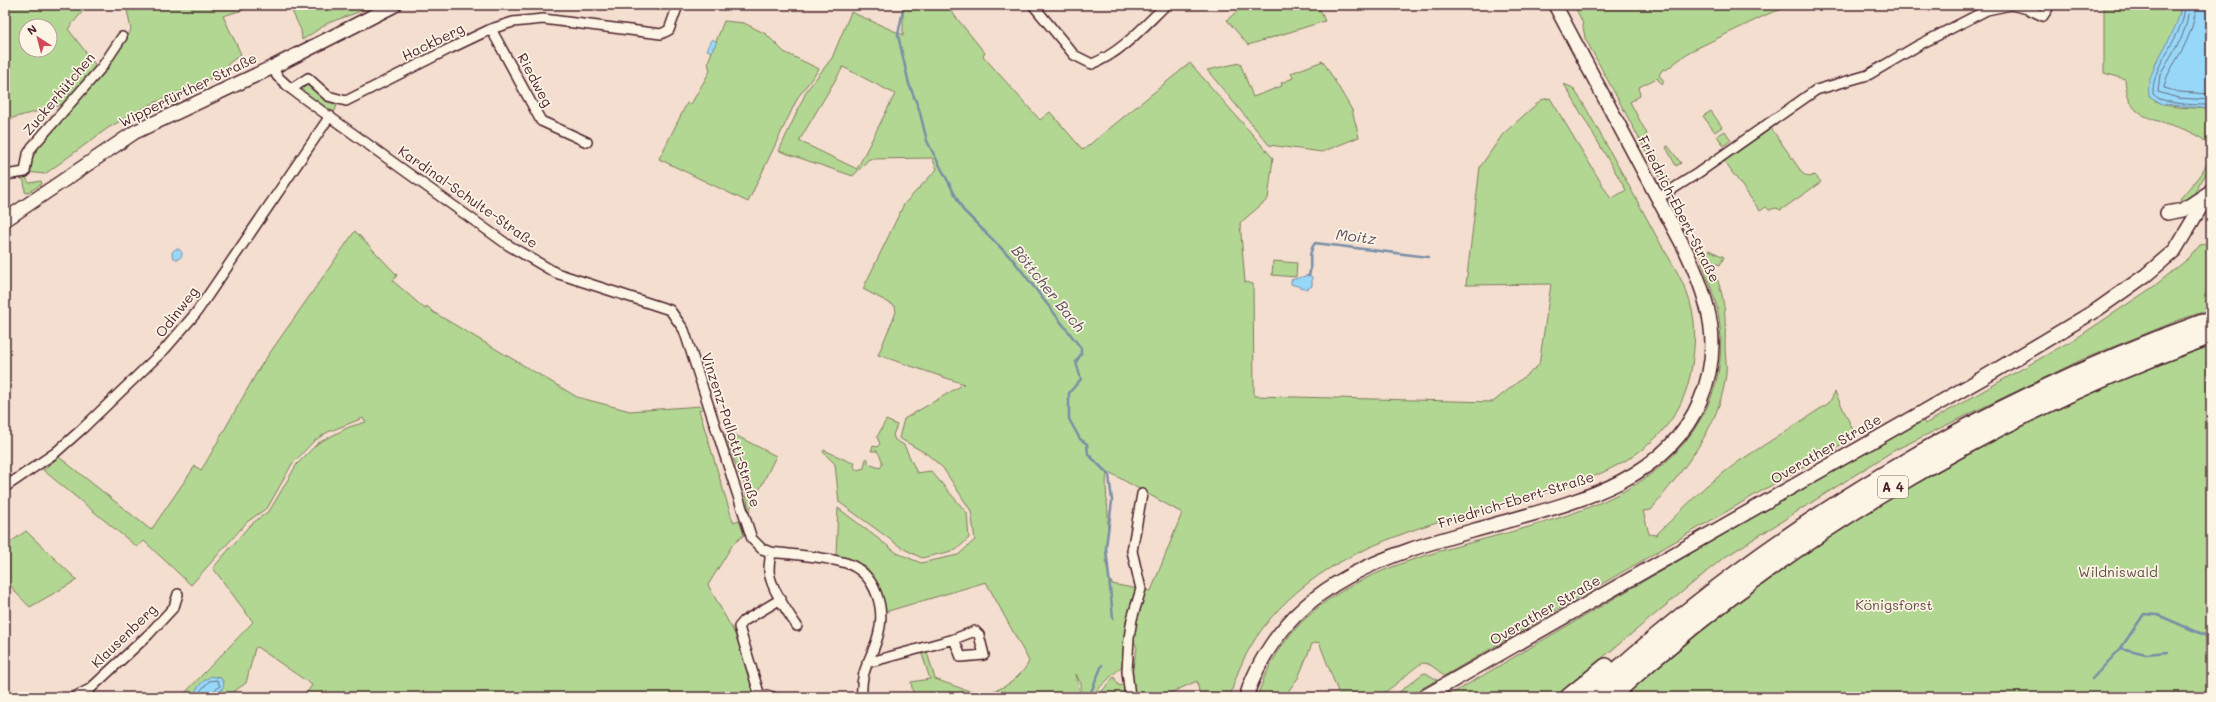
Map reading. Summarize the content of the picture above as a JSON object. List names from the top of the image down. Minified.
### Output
{"streets":{"highway":["A 4"],"main road":["Wipperfürther Straße","Friedrich-Ebert-Straße","Overather Straße"],"street":["Hackberg","Riedweg","Zuckerhütchen","Kardinal-Schulte-Straße","Odinweg","Vinzenz-Pallotti-Straße","Klausenberg"]},"crossings":[["Hackberg","Riedweg"],["Hackberg","Kardinal-Schulte-Straße"],["Wipperfürther Straße","Kardinal-Schulte-Straße"],["Kardinal-Schulte-Straße","Odinweg"],["Kardinal-Schulte-Straße","Vinzenz-Pallotti-Straße"]],"water":["Moitz","Böttcher Bach"],"parks":["Wildniswald","Königsforst"],"north":"top left"}
